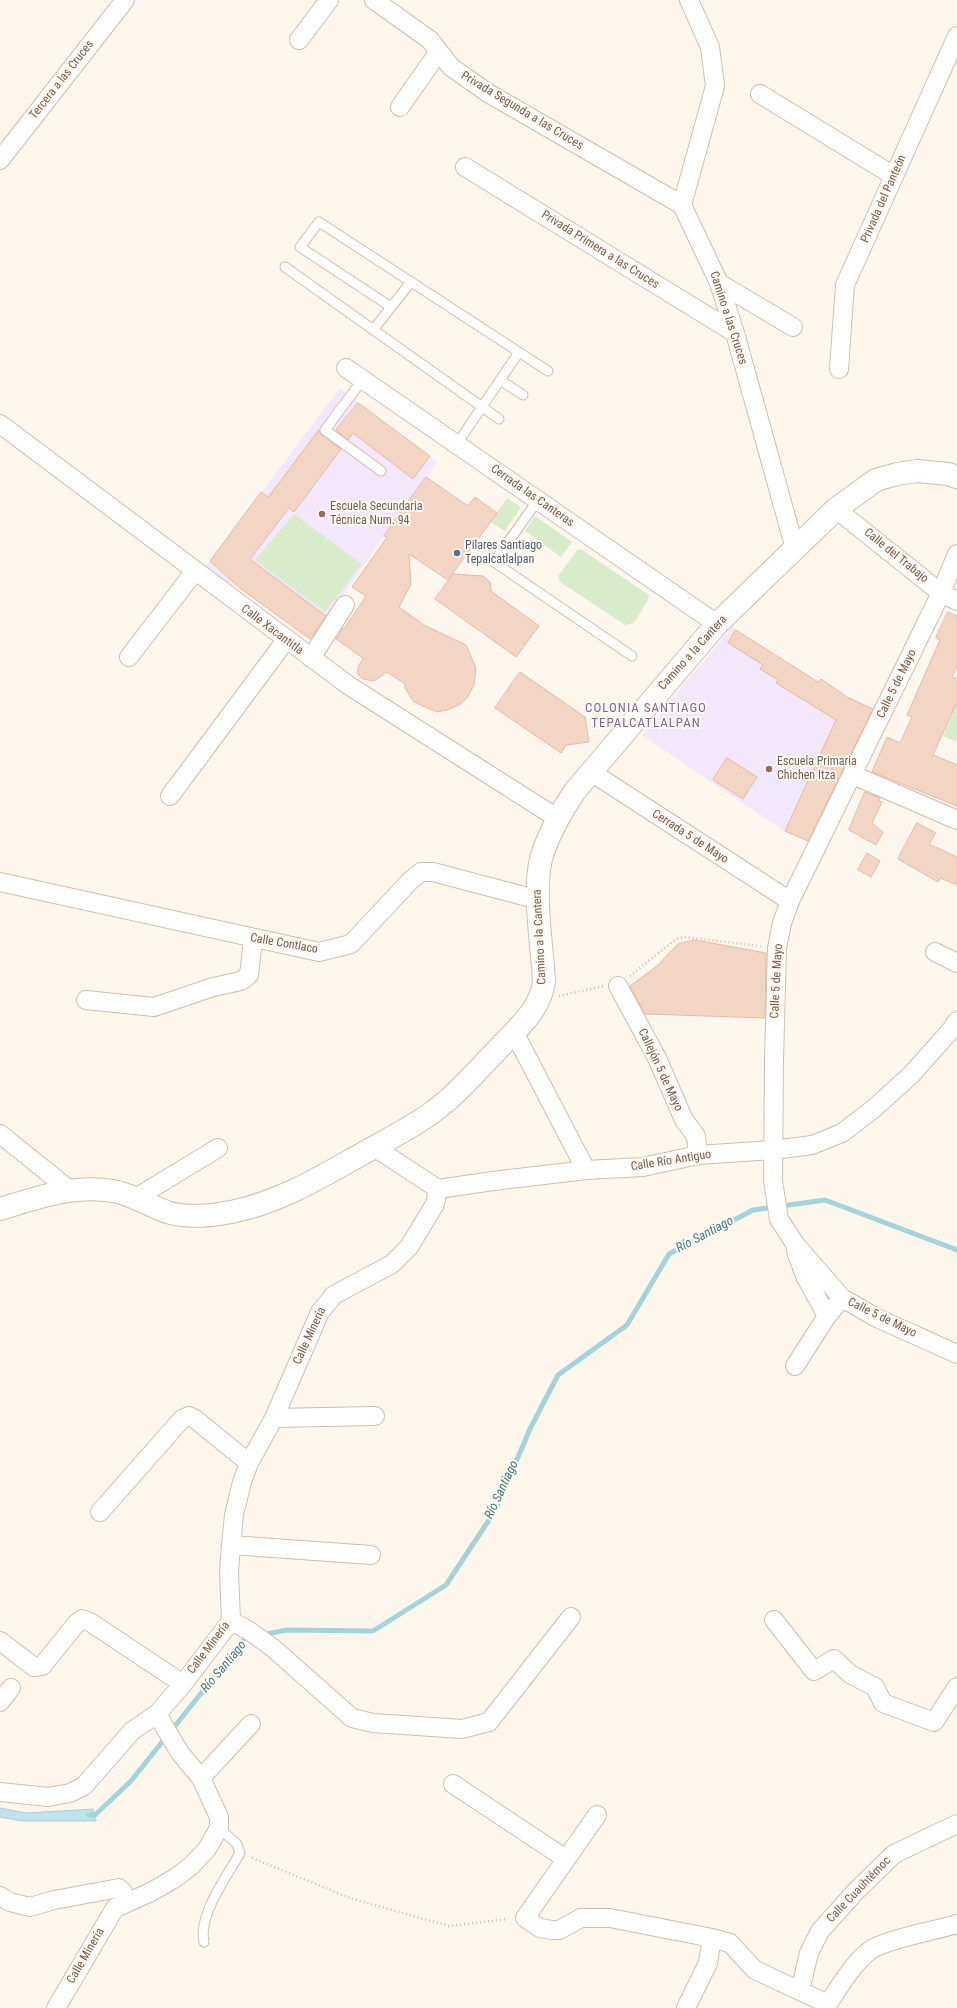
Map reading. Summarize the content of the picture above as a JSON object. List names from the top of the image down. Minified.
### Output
{"streets":{"street":["Tercera a las Cruces","Privada Segunda a las Cruces","Privada del Panteón","Privada Primera a las Cruces","Camino a las Cruces","Cerrada las Canteras","Calle del Trabajo","Calle Xacantitla","Camino a la Cantera","Calle 5 de Mayo","Cerrada 5 de Mayo","Calle Contlaco","Callejón 5 de Mayo","Calle Río Antiguo","Calle Minería","Calle Cuauhtémoc"]},"crossings":[["Privada Segunda a las Cruces","Camino a las Cruces"],["Privada Primera a las Cruces","Camino a las Cruces"],["Camino a las Cruces","Camino a la Cantera"],["Cerrada las Canteras","Camino a la Cantera"],["Calle del Trabajo","Camino a la Cantera"],["Calle del Trabajo","Calle 5 de Mayo"],["Calle Xacantitla","Camino a la Cantera"],["Camino a la Cantera","Cerrada 5 de Mayo"],["Camino a la Cantera","Calle Contlaco"],["Calle 5 de Mayo","Cerrada 5 de Mayo"],["Calle 5 de Mayo","Calle Río Antiguo"],["Callejón 5 de Mayo","Calle Río Antiguo"],["Calle Río Antiguo","Calle Minería"]],"districts":["COLONIA SANTIAGO TEPALCATLALPAN"],"water":["Río Santiago"],"places":["Escuela Secundaria Técnica Num. 94","Pilares Santiago Tepalcatlalpan","Escuela Primaria Chichen Itza"]}
